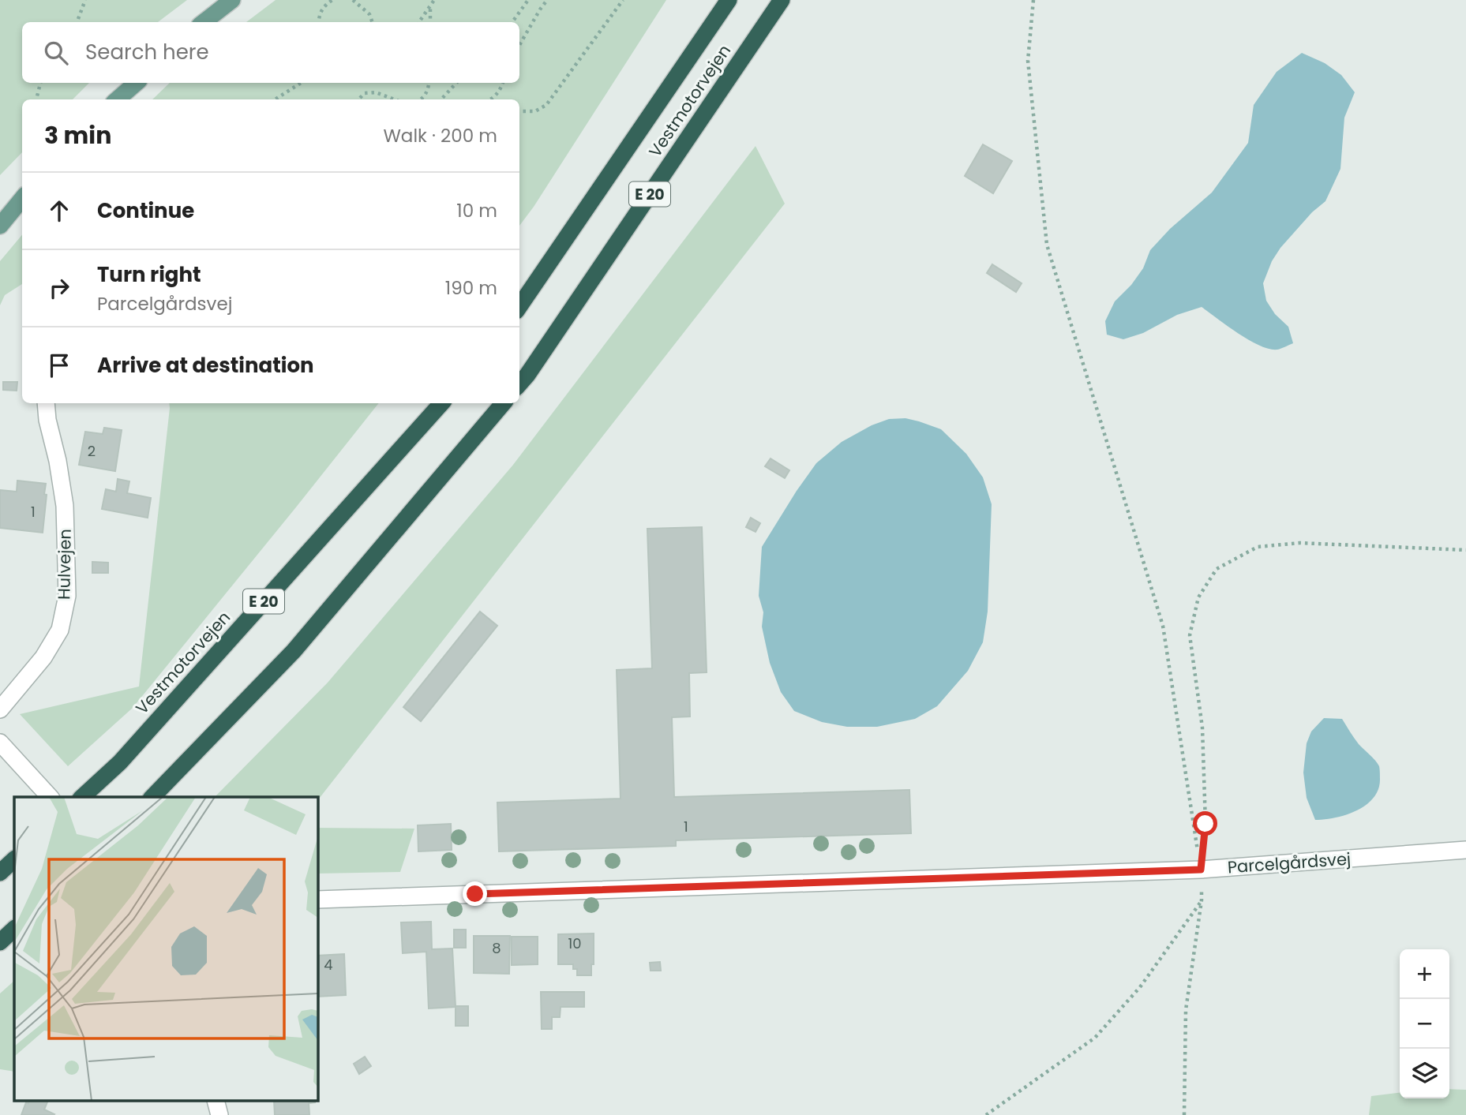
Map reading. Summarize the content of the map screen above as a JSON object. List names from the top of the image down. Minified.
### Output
{"streets":{"highway":["Vestmotorvejen","E 20"],"street":["Hulvejen","Parcelgårdsvej"]},"house_numbers":["2","1","1","10","8","4"],"page":{"search":"Search here","heading":["3 min","Walk · 200 m"],"list":[["Continue","10 m"],["Turn right","Parcelgårdsvej","190 m"],"Arrive at destination"],"map_buttons":["+","−"]}}
